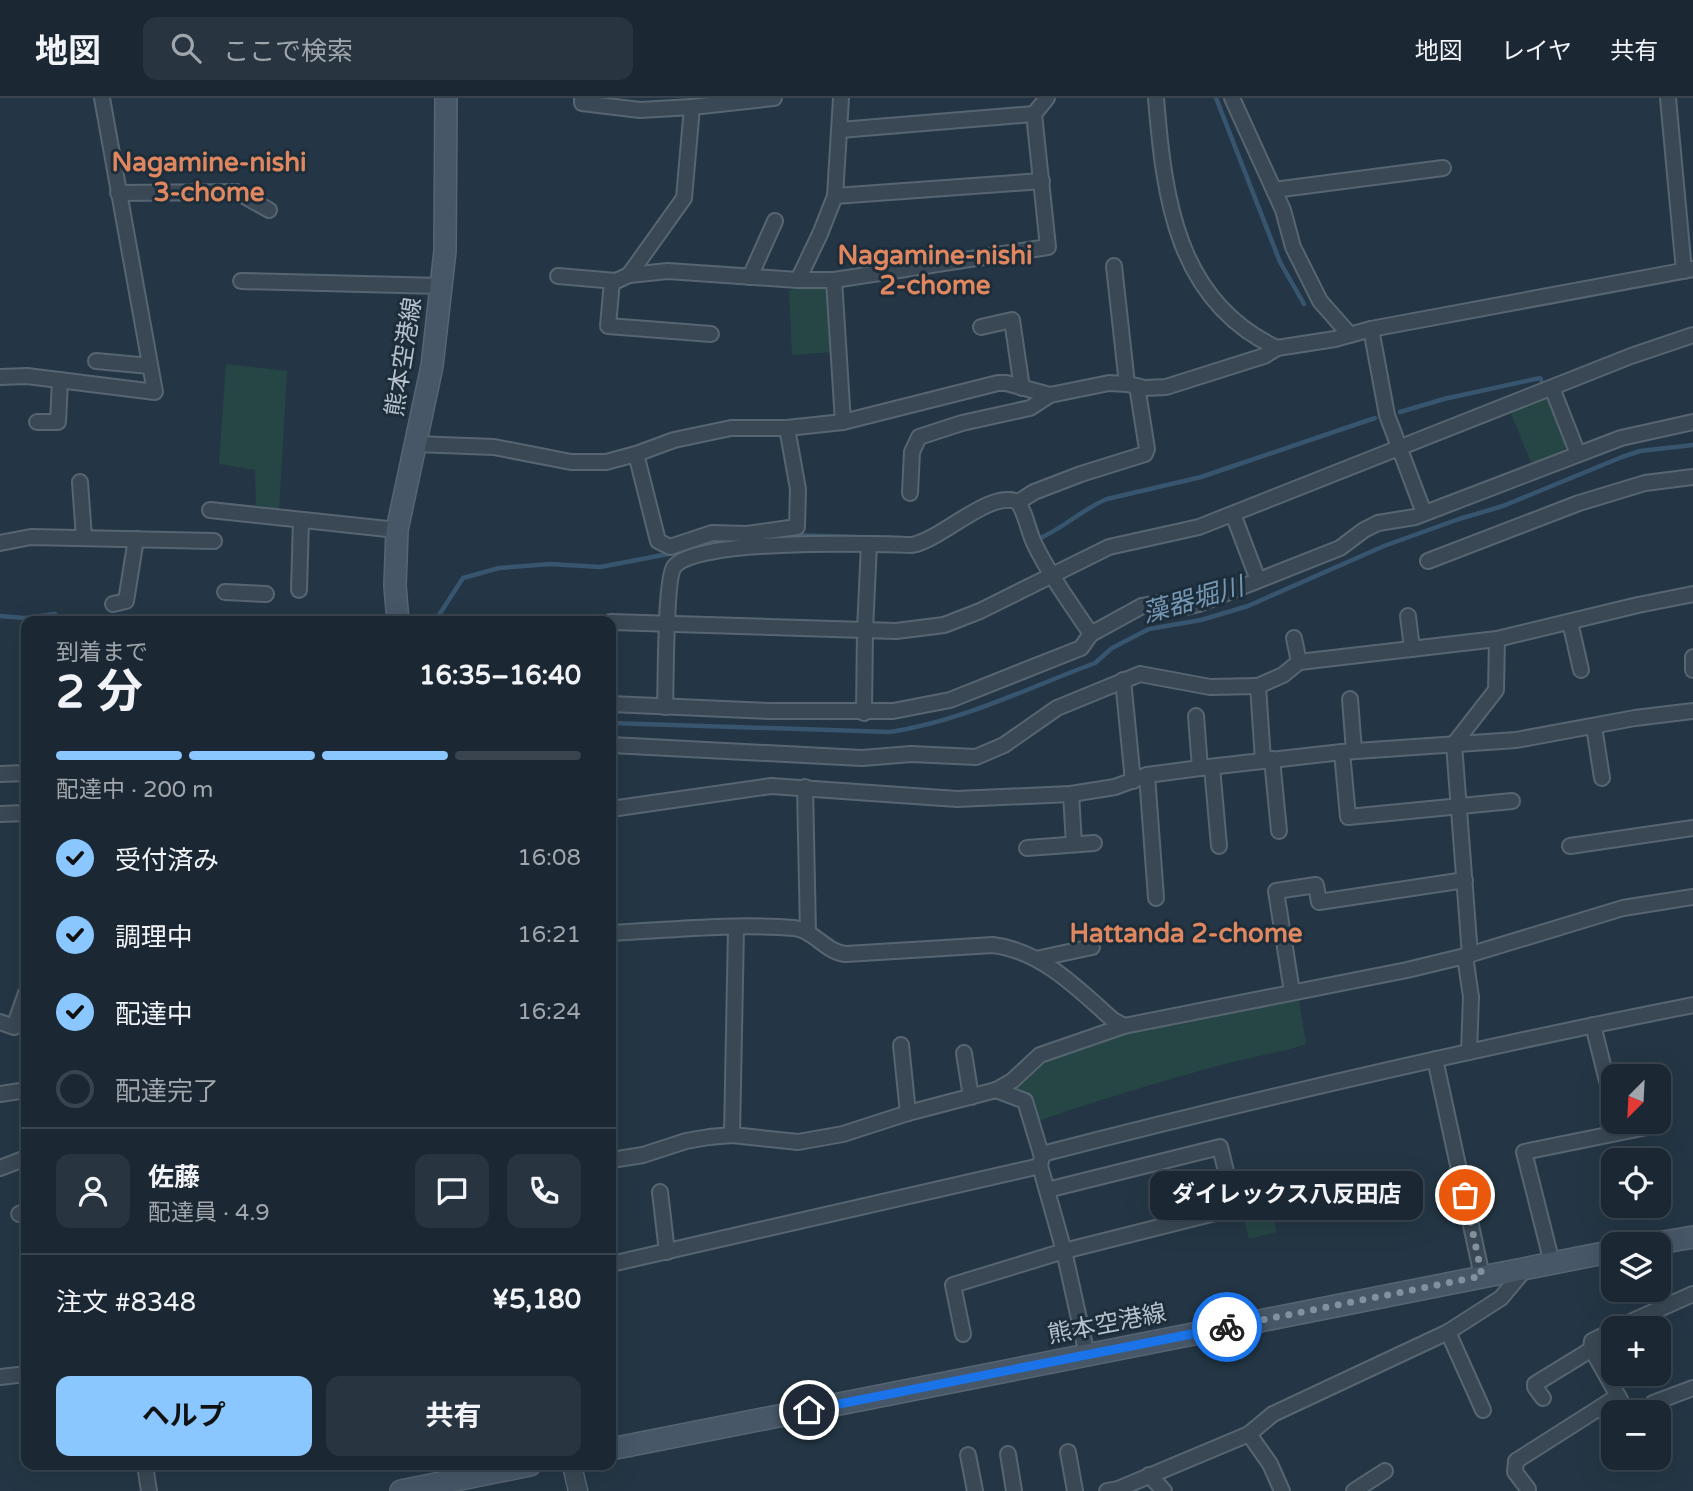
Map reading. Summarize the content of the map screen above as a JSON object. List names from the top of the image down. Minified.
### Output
{"streets":{"main road":["熊本空港線"]},"districts":["Nagamine-nishi 3-chome","Nagamine-nishi 2-chome","Hattanda 2-chome"],"water":["藻器堀川"],"places":["ダイレックス八反田店"],"north":"bottom left","page":{"header":"地図","search":"ここで検索","nav":["地図","レイヤ","共有"],"heading":["2 分","到着まで","16:35–16:40"],"panel":["佐藤","配達員 · 4.9","注文 #8348","¥5,180"],"bar":"配達中 · 200 m","list":[["受付済み","16:08"],["調理中","16:21"],["配達中","16:24"],"配達完了"],"map_buttons":["+","−"],"bubble":"ダイレックス八反田店","buttons":["ヘルプ","共有"]}}
